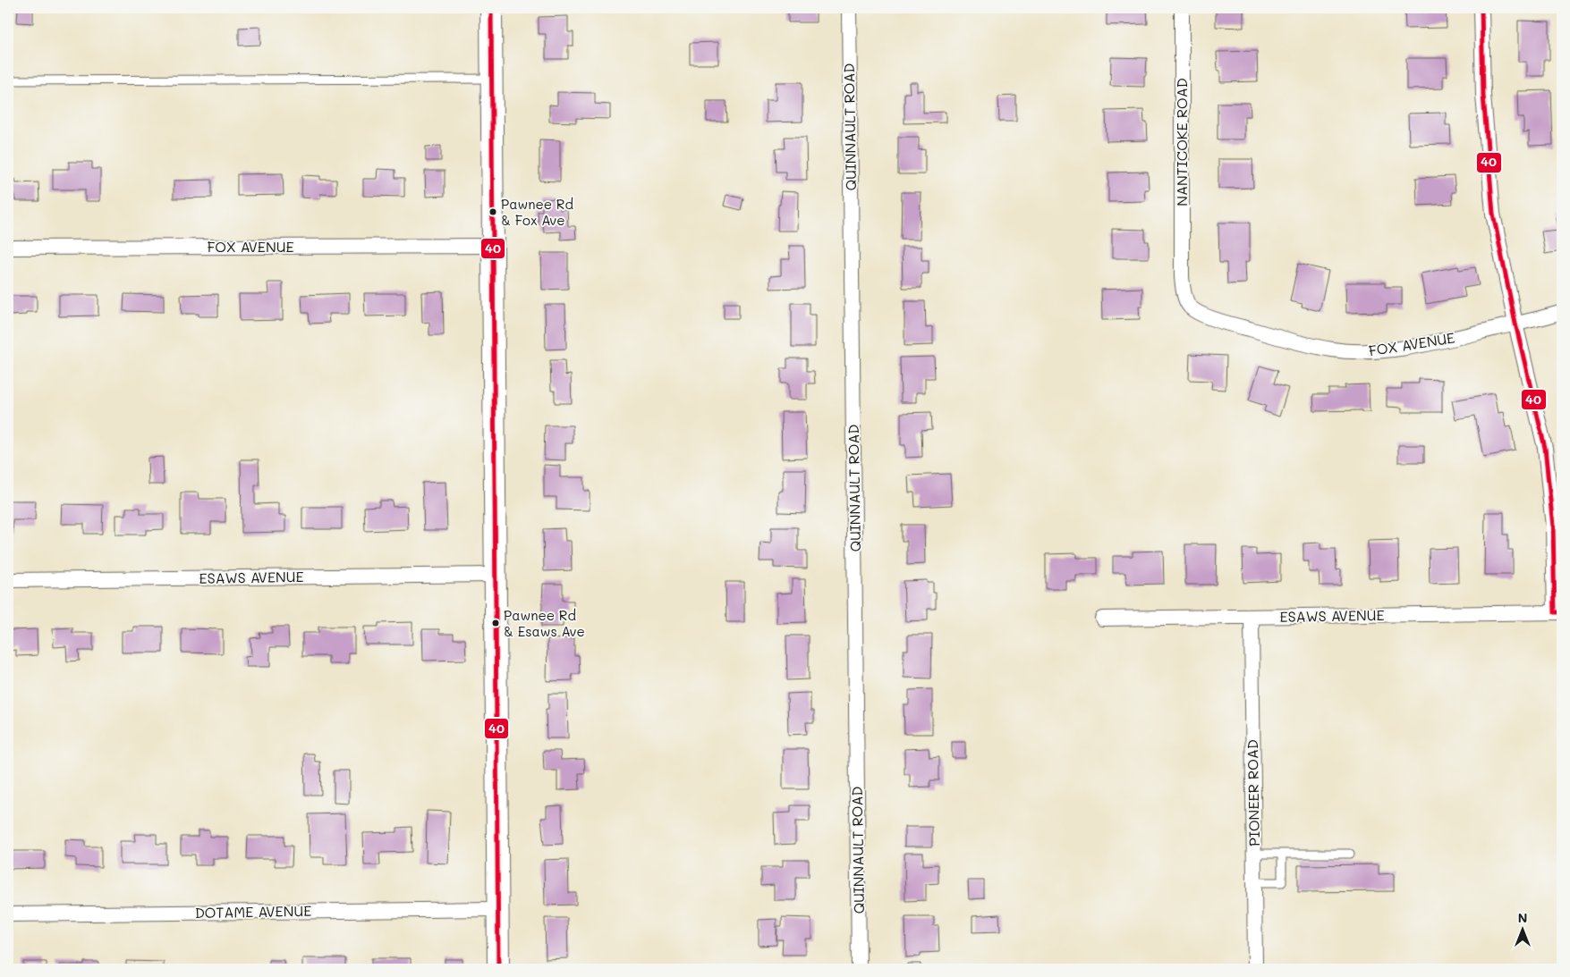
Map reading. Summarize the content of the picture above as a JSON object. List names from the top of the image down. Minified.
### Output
{"streets":{"street":["QUINNAULT ROAD","NANTICOKE ROAD","FOX AVENUE","ESAWS AVENUE","PIONEER ROAD","DOTAME AVENUE"]},"crossings":[["NANTICOKE ROAD","FOX AVENUE"],["ESAWS AVENUE","PIONEER ROAD"]],"places":["Pawnee Rd & Fox Ave","Pawnee Rd & Esaws Ave"],"lines":["transit line 40"],"north":"top"}
